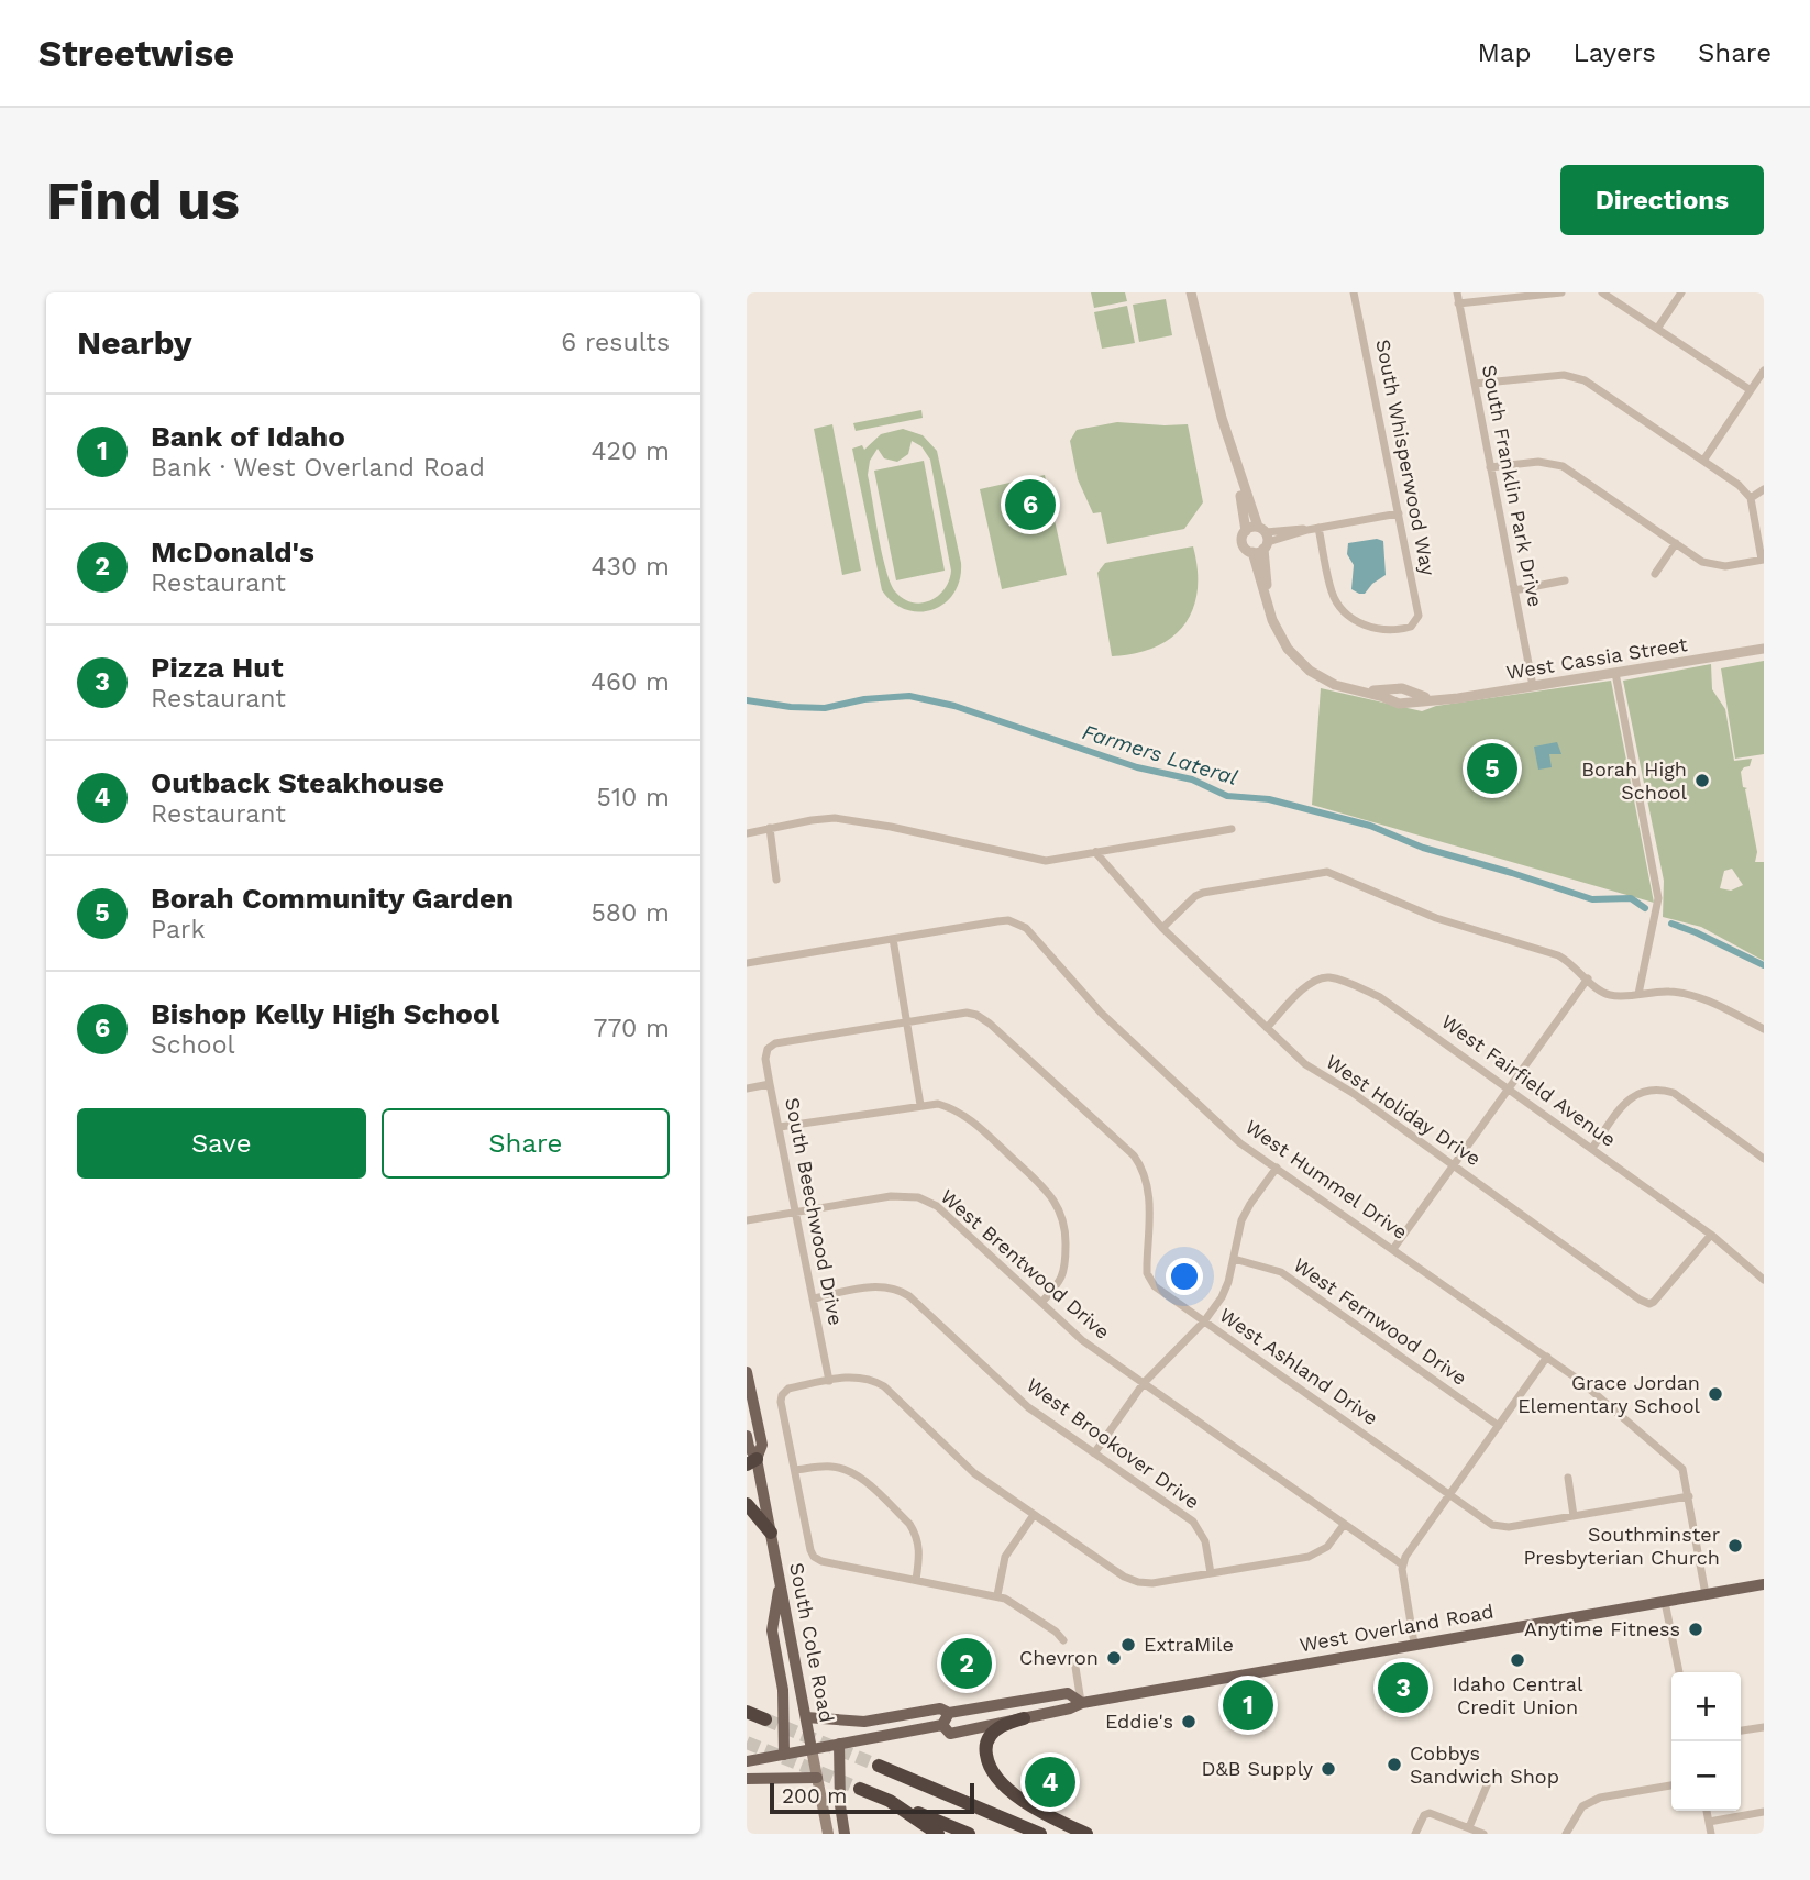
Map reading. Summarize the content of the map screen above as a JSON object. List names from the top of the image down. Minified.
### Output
{"streets":{"main road":["West Overland Road","South Cole Road"],"street":["South Whisperwood Way","South Franklin Park Drive","West Cassia Street","West Fairfield Avenue","West Holiday Drive","West Hummel Drive","South Beechwood Drive","West Brentwood Drive","West Fernwood Drive","West Ashland Drive","West Brookover Drive"]},"crossings":[["South Franklin Park Drive","West Cassia Street"],["West Fairfield Avenue","West Holiday Drive"],["West Hummel Drive","West Ashland Drive"],["West Hummel Drive","West Overland Road"],["South Beechwood Drive","West Brentwood Drive"],["South Beechwood Drive","West Ashland Drive"],["South Beechwood Drive","West Brookover Drive"],["West Overland Road","South Cole Road"]],"water":["Farmers Lateral"],"places":["Borah High School","Grace Jordan Elementary School","Southminster Presbyterian Church","Anytime Fitness","ExtraMile","Chevron","Idaho Central Credit Union","Eddie's","Cobbys Sandwich Shop","D&B Supply"],"scale_bar":"200 m","page":{"header":"Streetwise","nav":["Map","Layers","Share"],"buttons":["Directions",["Save","Share"]],"title":"Find us","heading":["Nearby","6 results"],"list":[{"mark":"1","name":"Bank of Idaho","note":"Bank · West Overland Road","value":"420 m"},{"mark":"2","name":"McDonald's","note":"Restaurant","value":"430 m"},{"mark":"3","name":"Pizza Hut","note":"Restaurant","value":"460 m"},{"mark":"4","name":"Outback Steakhouse","note":"Restaurant","value":"510 m"},{"mark":"5","name":"Borah Community Garden","note":"Park","value":"580 m"},{"mark":"6","name":"Bishop Kelly High School","note":"School","value":"770 m"}],"pins":["6","5","2","3","1","4"],"map_buttons":["+","−"],"scale":"200 m"}}
